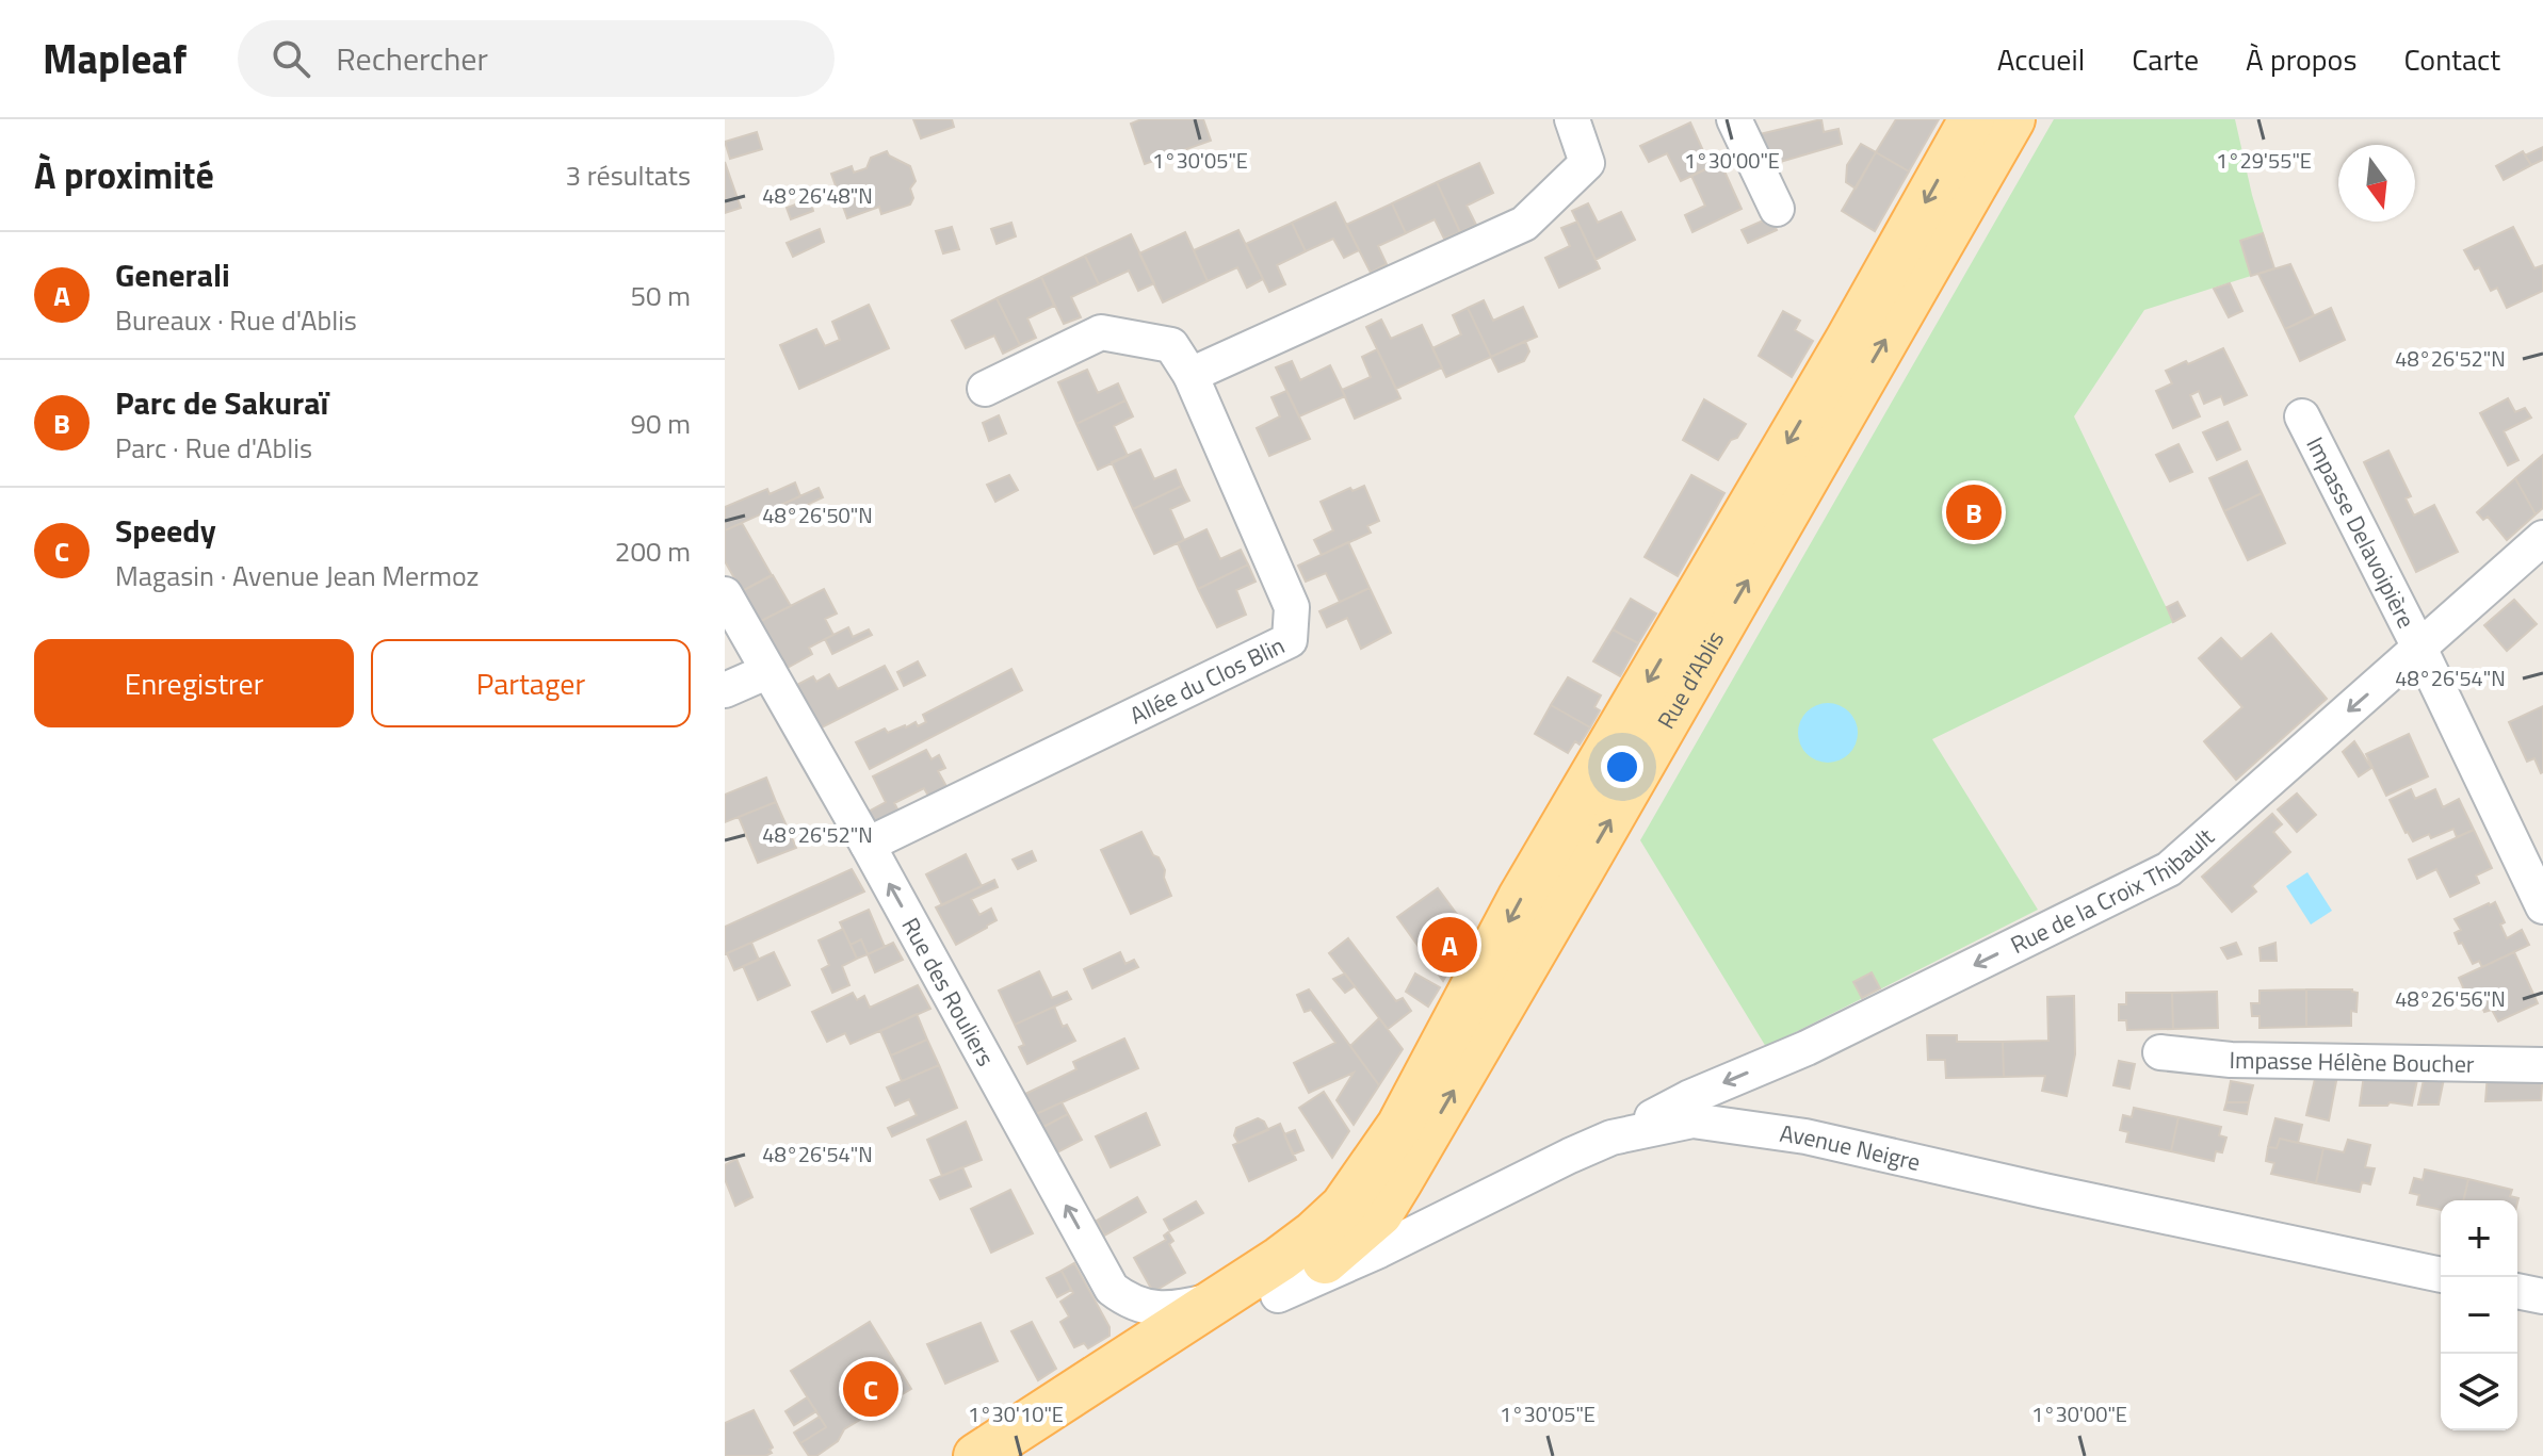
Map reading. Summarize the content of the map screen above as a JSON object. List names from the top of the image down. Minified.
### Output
{"streets":{"main road":["Rue d'Ablis"],"street":["Impasse Delavoipière","Allée du Clos Blin","Rue de la Croix Thibault","Rue des Rouliers","Impasse Hélène Boucher","Avenue Neigre"]},"crossings":[["Impasse Delavoipière","Rue de la Croix Thibault"],["Allée du Clos Blin","Rue des Rouliers"],["Rue d'Ablis","Avenue Neigre"],["Rue de la Croix Thibault","Avenue Neigre"]],"one_way":["Rue de la Croix Thibault","Rue des Rouliers"],"north":"bottom","page":{"header":"Mapleaf","search":"Rechercher","nav":["Accueil","Carte","À propos","Contact"],"heading":["À proximité","3 résultats"],"list":[{"mark":"A","name":"Generali","note":"Bureaux · Rue d'Ablis","value":"50 m"},{"mark":"B","name":"Parc de Sakuraï","note":"Parc · Rue d'Ablis","value":"90 m"},{"mark":"C","name":"Speedy","note":"Magasin · Avenue Jean Mermoz","value":"200 m"}],"pins":["B","A","C"],"buttons":["Enregistrer","Partager"],"map_buttons":["+","−"]},"coordinates":["1°30'05\"E","1°30'00\"E","1°29'55\"E","48°26'48\"N","48°26'52\"N","48°26'50\"N","48°26'54\"N","48°26'56\"N","1°30'10\"E"]}
